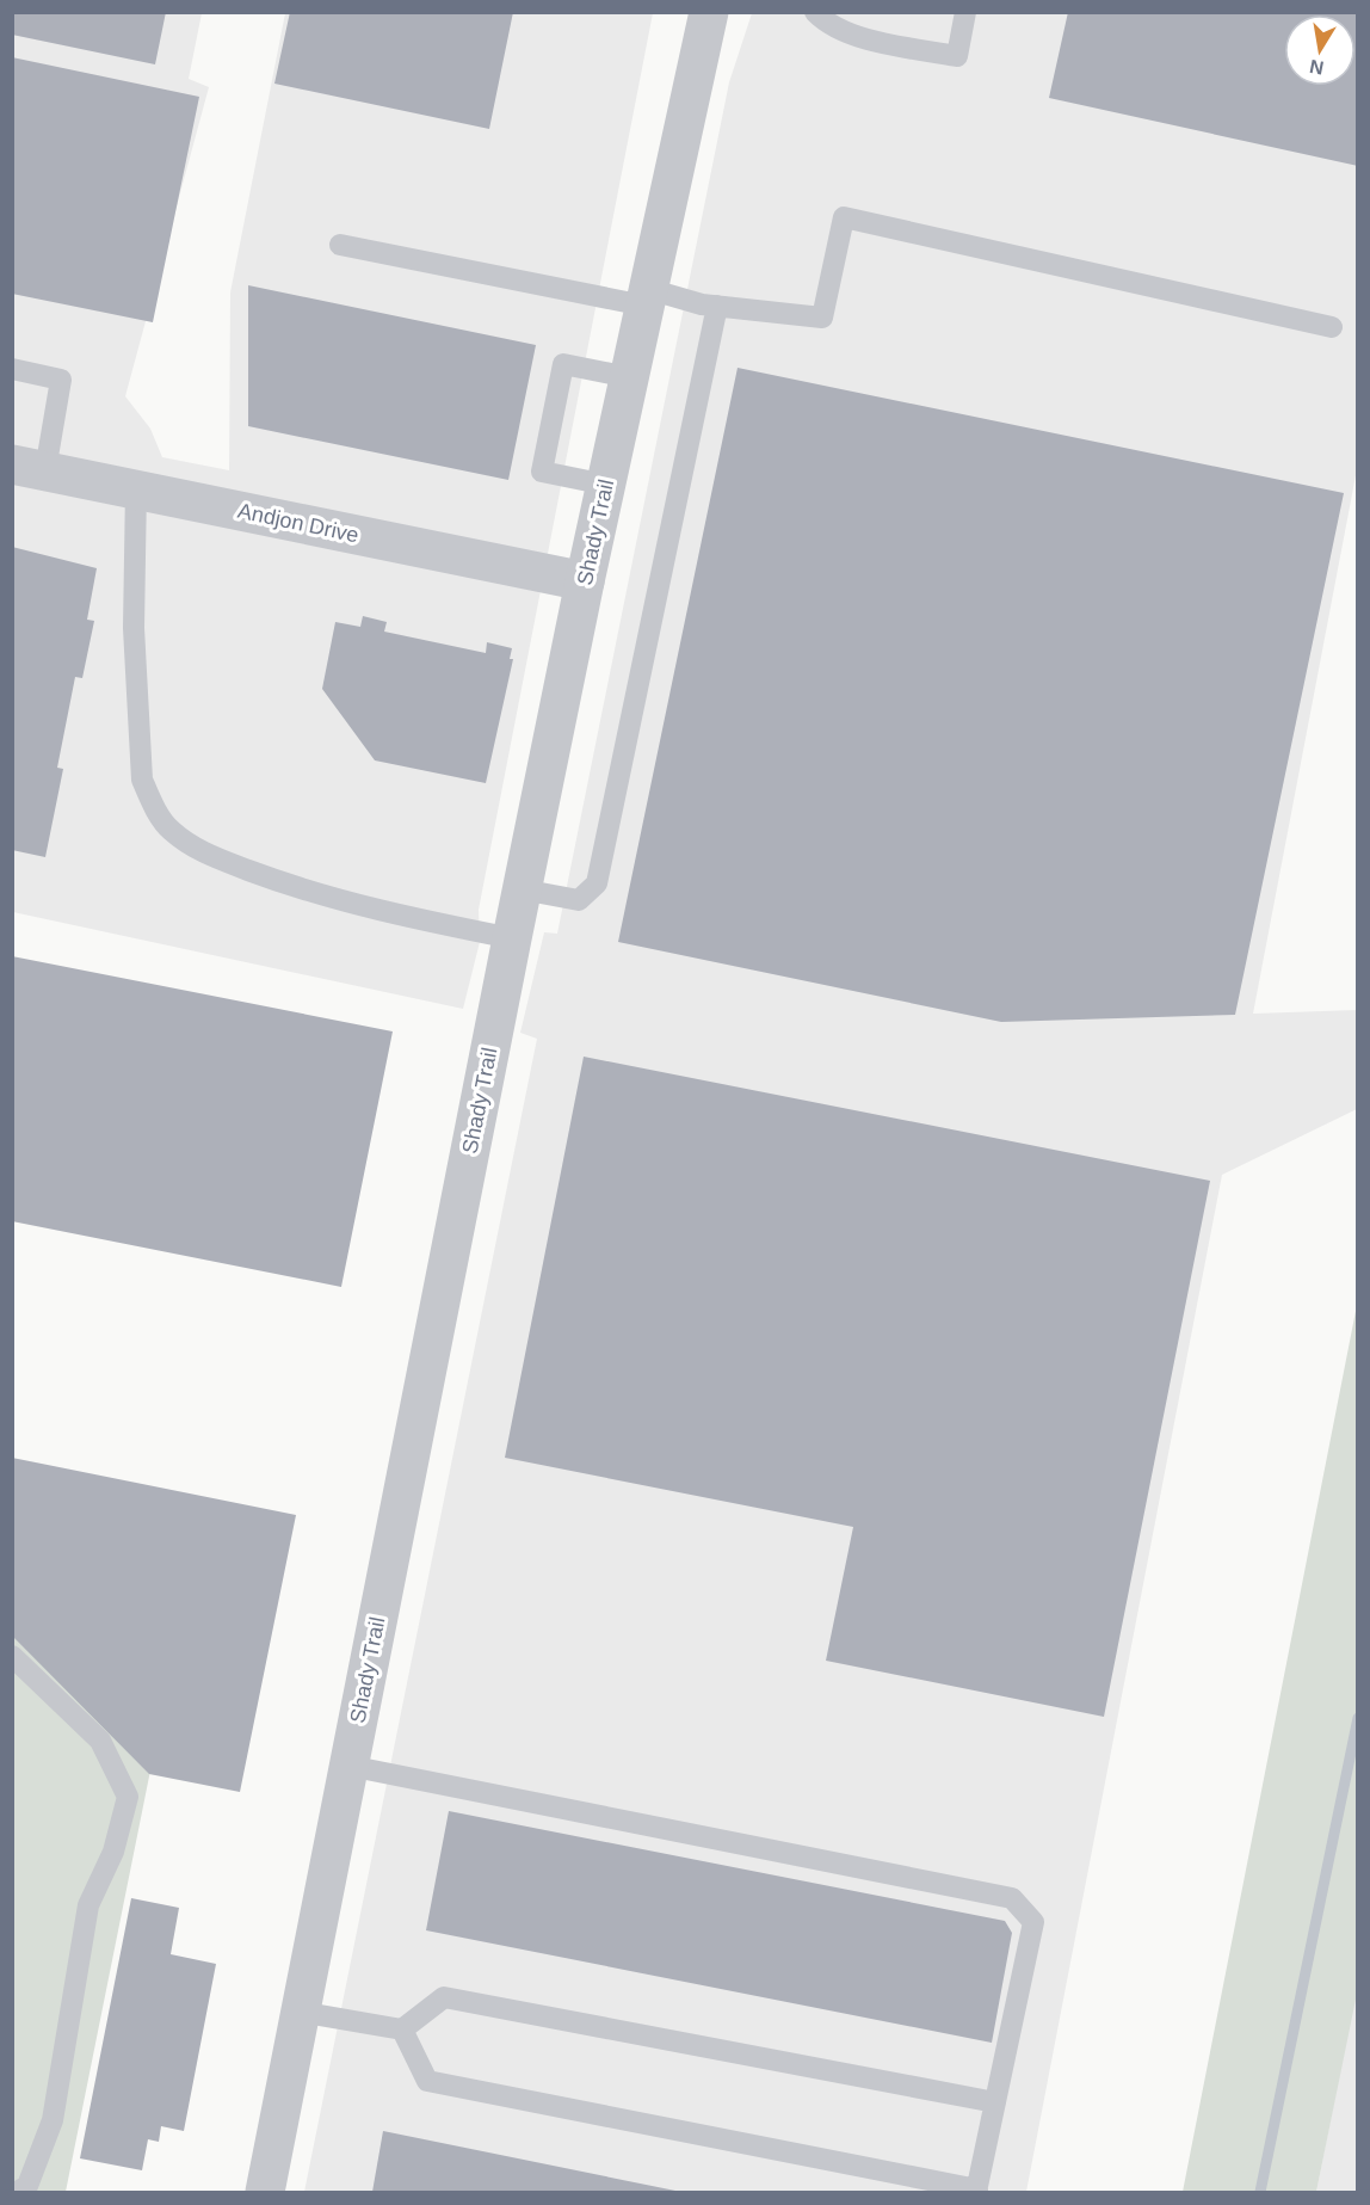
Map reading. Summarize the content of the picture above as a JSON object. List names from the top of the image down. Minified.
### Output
{"streets":{"street":["Andjon Drive","Shady Trail"]},"crossings":[["Andjon Drive","Shady Trail"]],"north":"bottom"}
